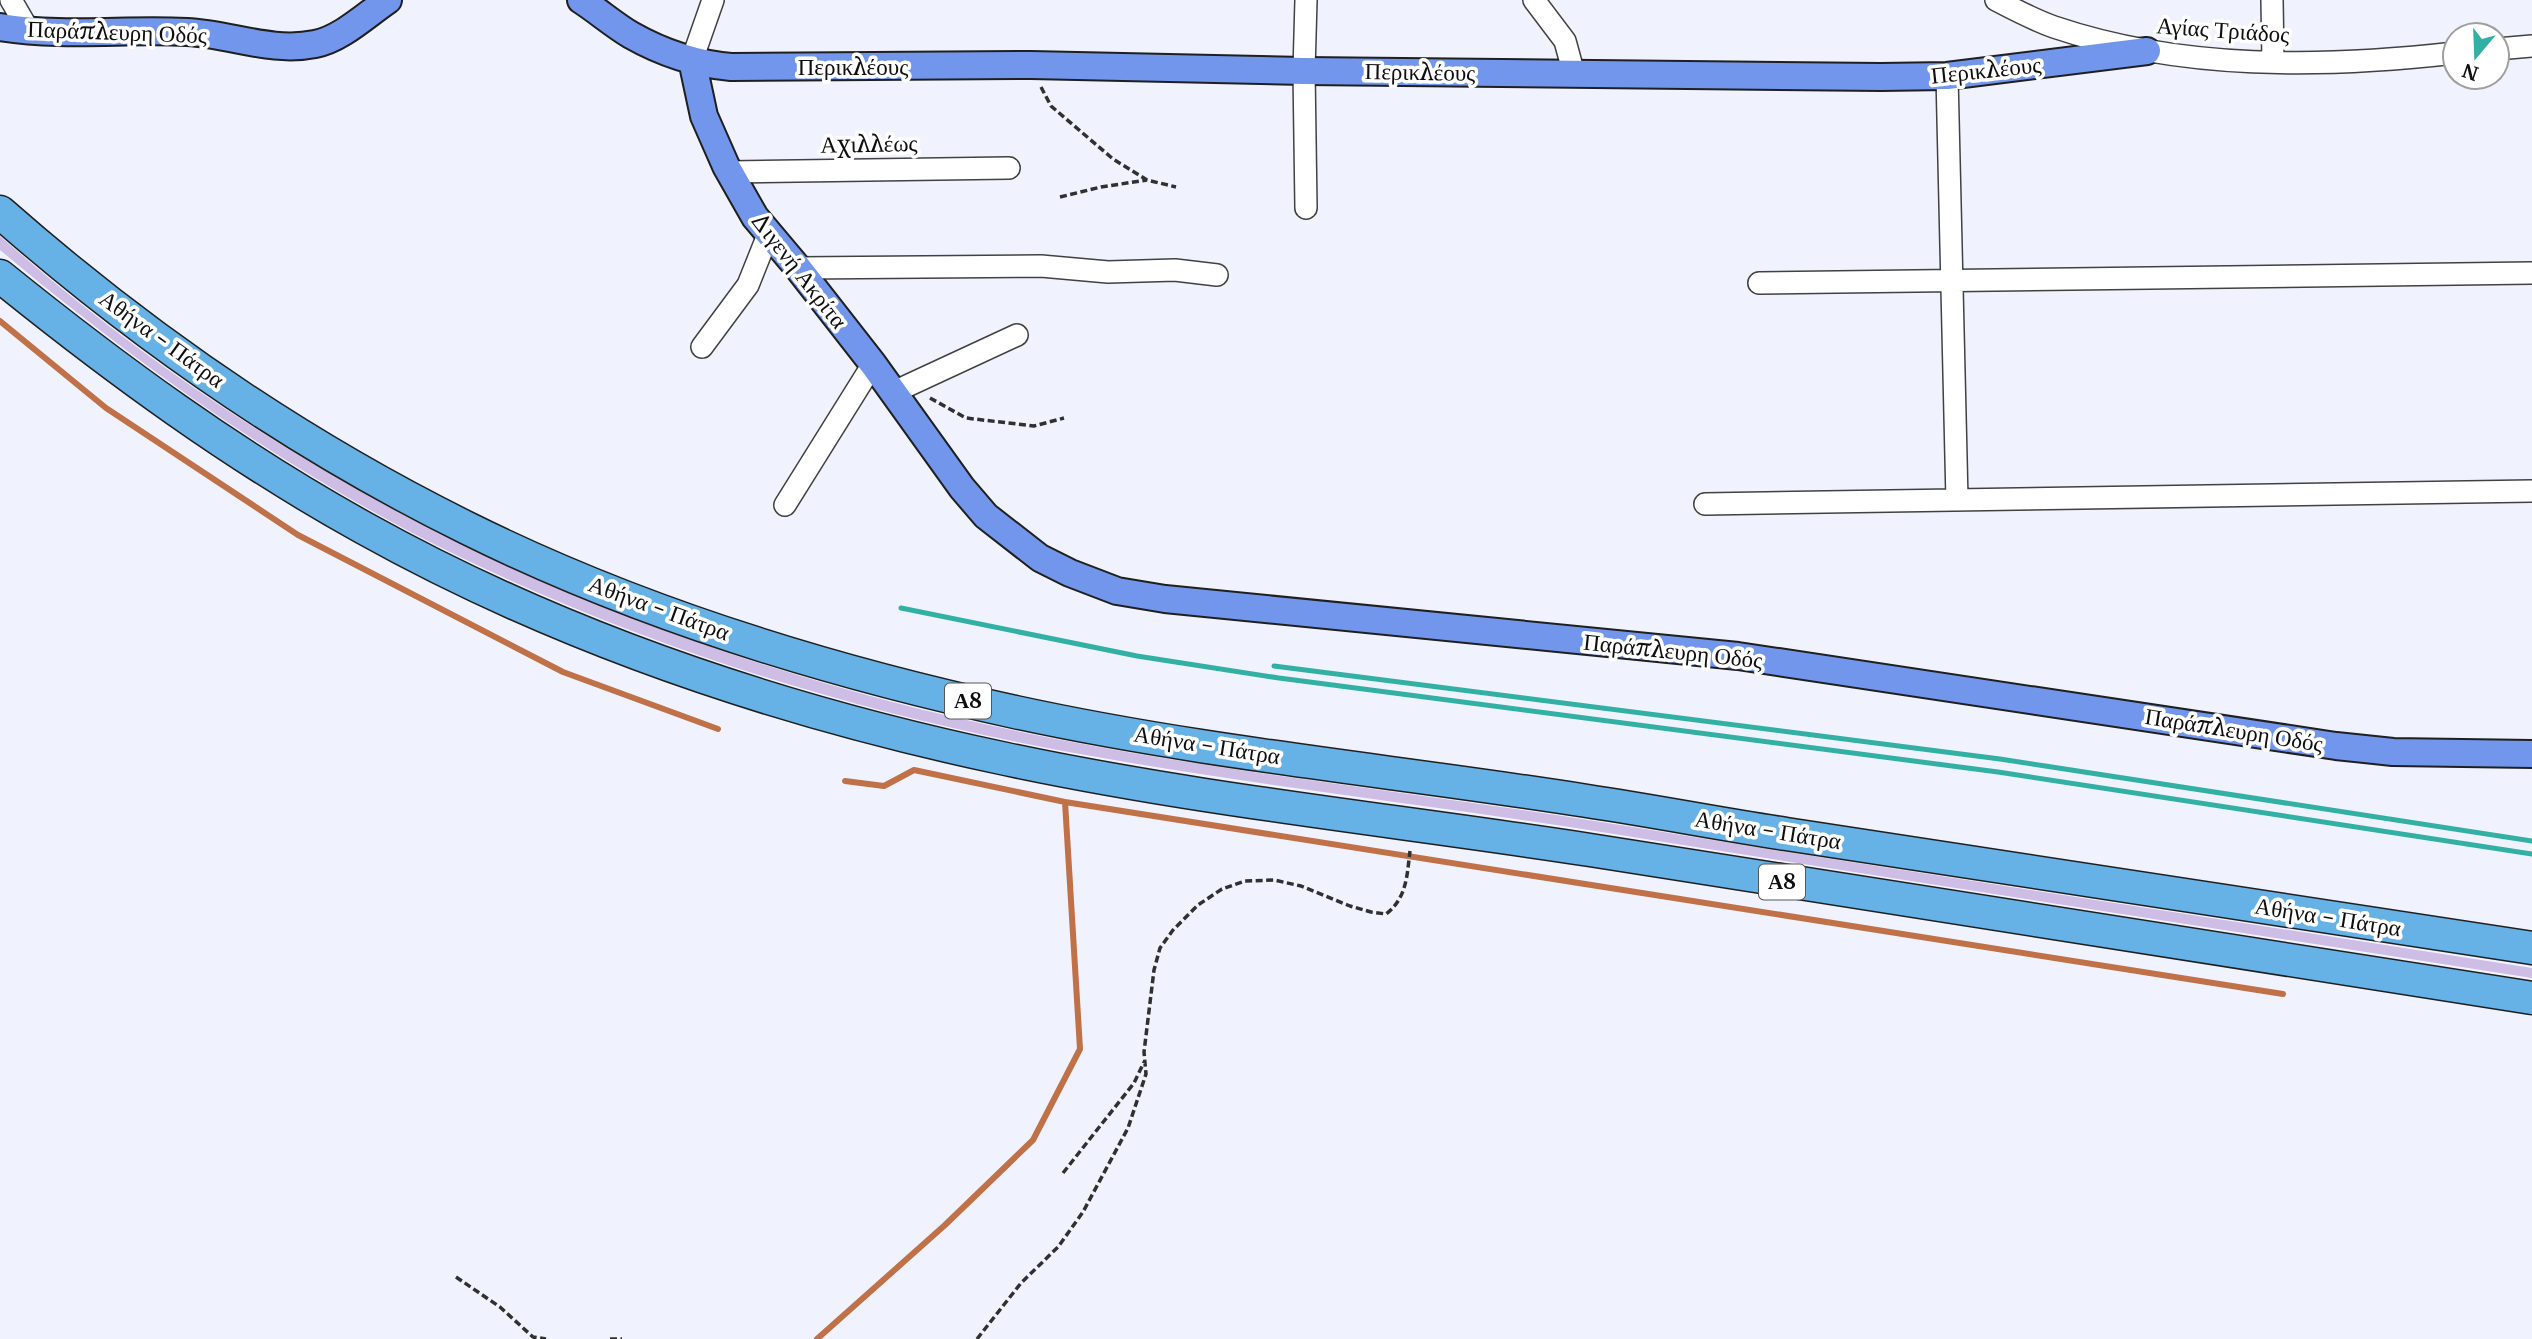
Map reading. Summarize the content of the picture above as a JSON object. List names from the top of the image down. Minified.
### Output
{"streets":{"highway":["Αθήνα - Πάτρα","Α8"],"main road":["Παράπλευρη Οδός","Περικλέους","Διγενή Ακρίτα"],"street":["Αγίας Τριάδος","Αχιλλέως"]},"crossings":[["Αγίας Τριάδος","Περικλέους"],["Παράπλευρη Οδός","Διγενή Ακρίτα"],["Περικλέους","Διγενή Ακρίτα"],["Αχιλλέως","Διγενή Ακρίτα"]],"north":"bottom"}
